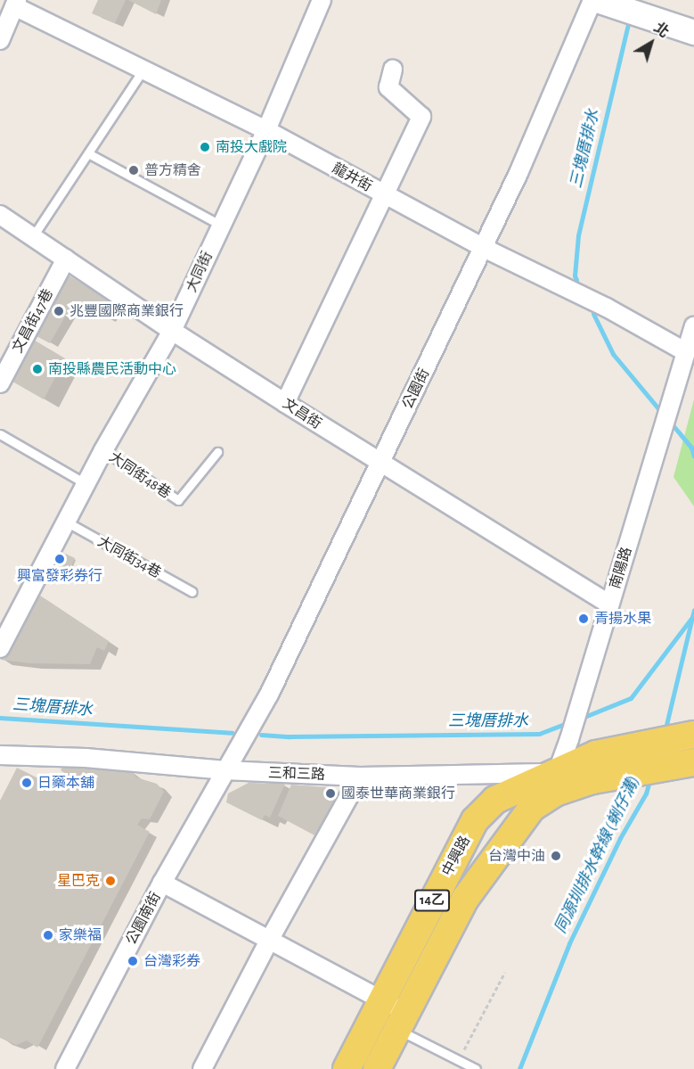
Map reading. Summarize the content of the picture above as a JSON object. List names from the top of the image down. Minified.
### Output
{"streets":{"main road":["中興路","14乙"],"street":["龍井街","大同街","文昌街47巷","公園街","文昌街","南陽路","三和三路","公園南街"],"lane":["大同街48巷","大同街34巷"]},"crossings":[["龍井街","大同街"],["龍井街","公園街"],["龍井街","南陽路"],["大同街","文昌街"],["大同街","大同街48巷"],["大同街","大同街34巷"],["文昌街47巷","文昌街"],["公園街","文昌街"],["公園街","三和三路"],["公園街","公園南街"],["文昌街","南陽路"],["南陽路","三和三路"],["南陽路","中興路"],["三和三路","中興路"],["三和三路","公園南街"]],"water":["三塊厝排水","同源圳排水幹線 (蜊仔溝)"],"places":["南投大戲院","普方精舍","兆豐國際商業銀行","南投縣農民活動中心","興富發彩券行","青揚水果","日藥本舖","國泰世華商業銀行","台灣中油","星巴克","家樂福","台灣彩券"],"north":"top right"}
